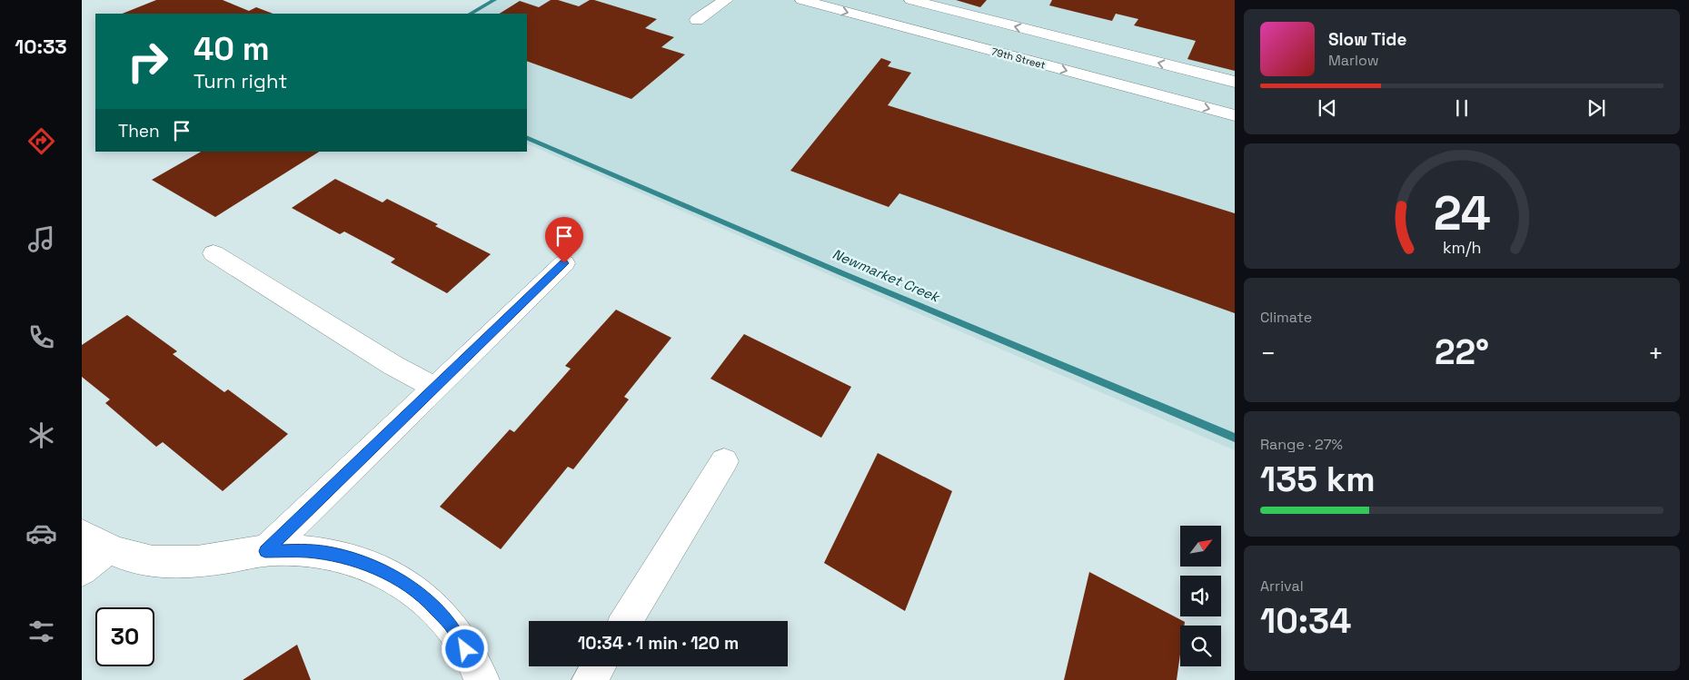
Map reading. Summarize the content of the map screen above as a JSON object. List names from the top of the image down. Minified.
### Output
{"streets":{"street":["79th Street"]},"water":["Newmarket Creek"],"north":"top right","page":{"tabs":"10:33","turn":["40 m","Turn right"],"song":["Slow Tide","Marlow"],"then":"Then","tile":["Climate",["Range · 27%","135 km"],["Arrival","10:34"]],"heat":["−","22°","+"],"limit":"30","trip":"10:34 · 1 min · 120 m","gauge":["24","km/h"]}}
